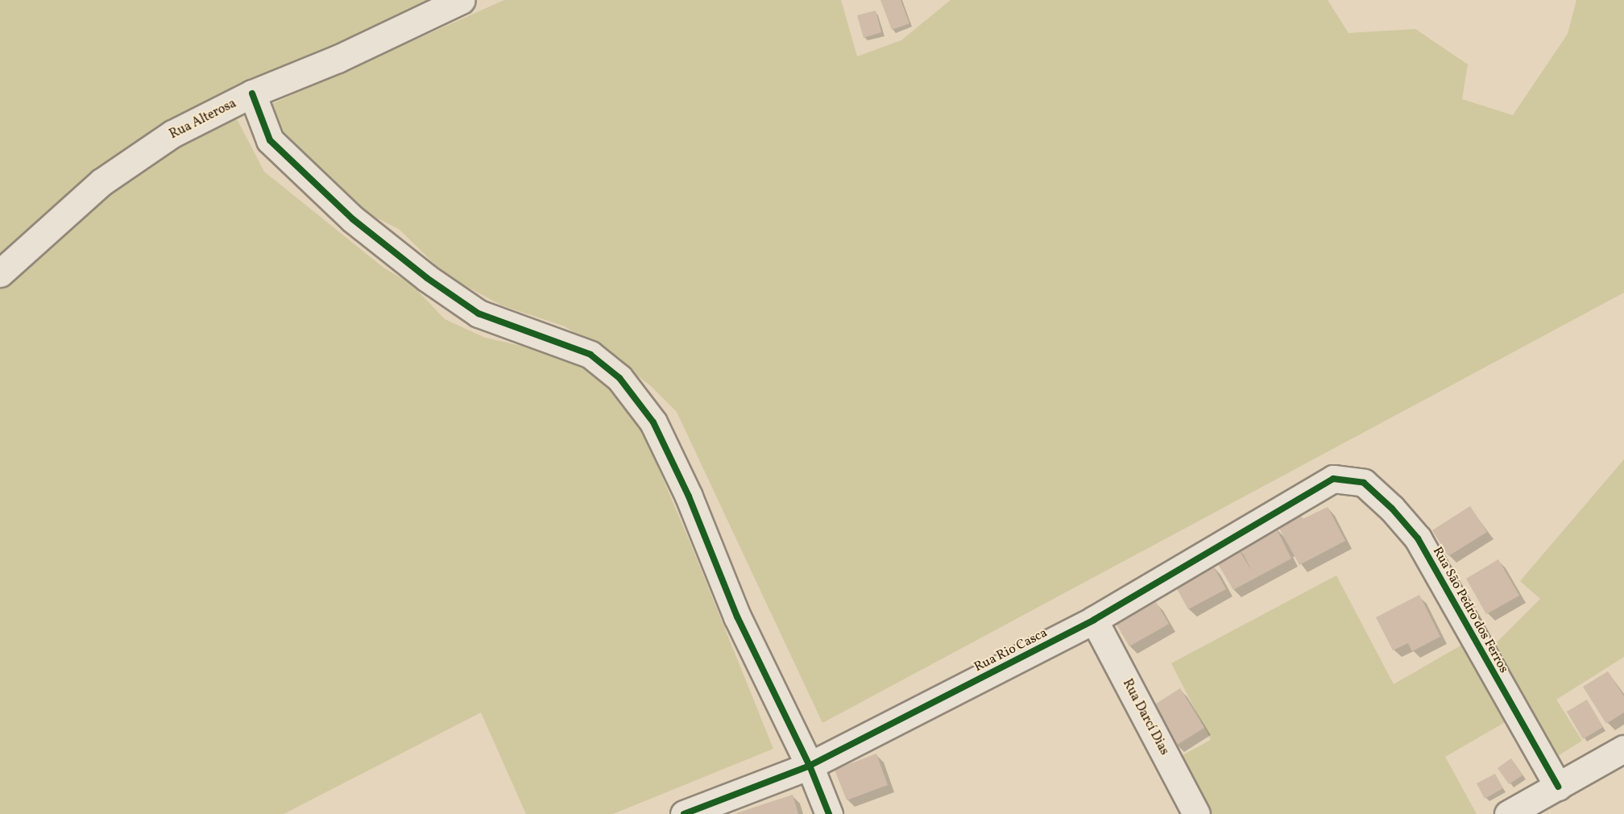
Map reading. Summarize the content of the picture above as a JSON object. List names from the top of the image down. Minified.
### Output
{"streets":{"street":["Rua Alterosa","Rua São Pedro dos Ferros","Rua Rio Casca","Rua Darcí Dias"]},"crossings":[["Rua São Pedro dos Ferros","Rua Rio Casca"],["Rua Rio Casca","Rua Darcí Dias"]]}
